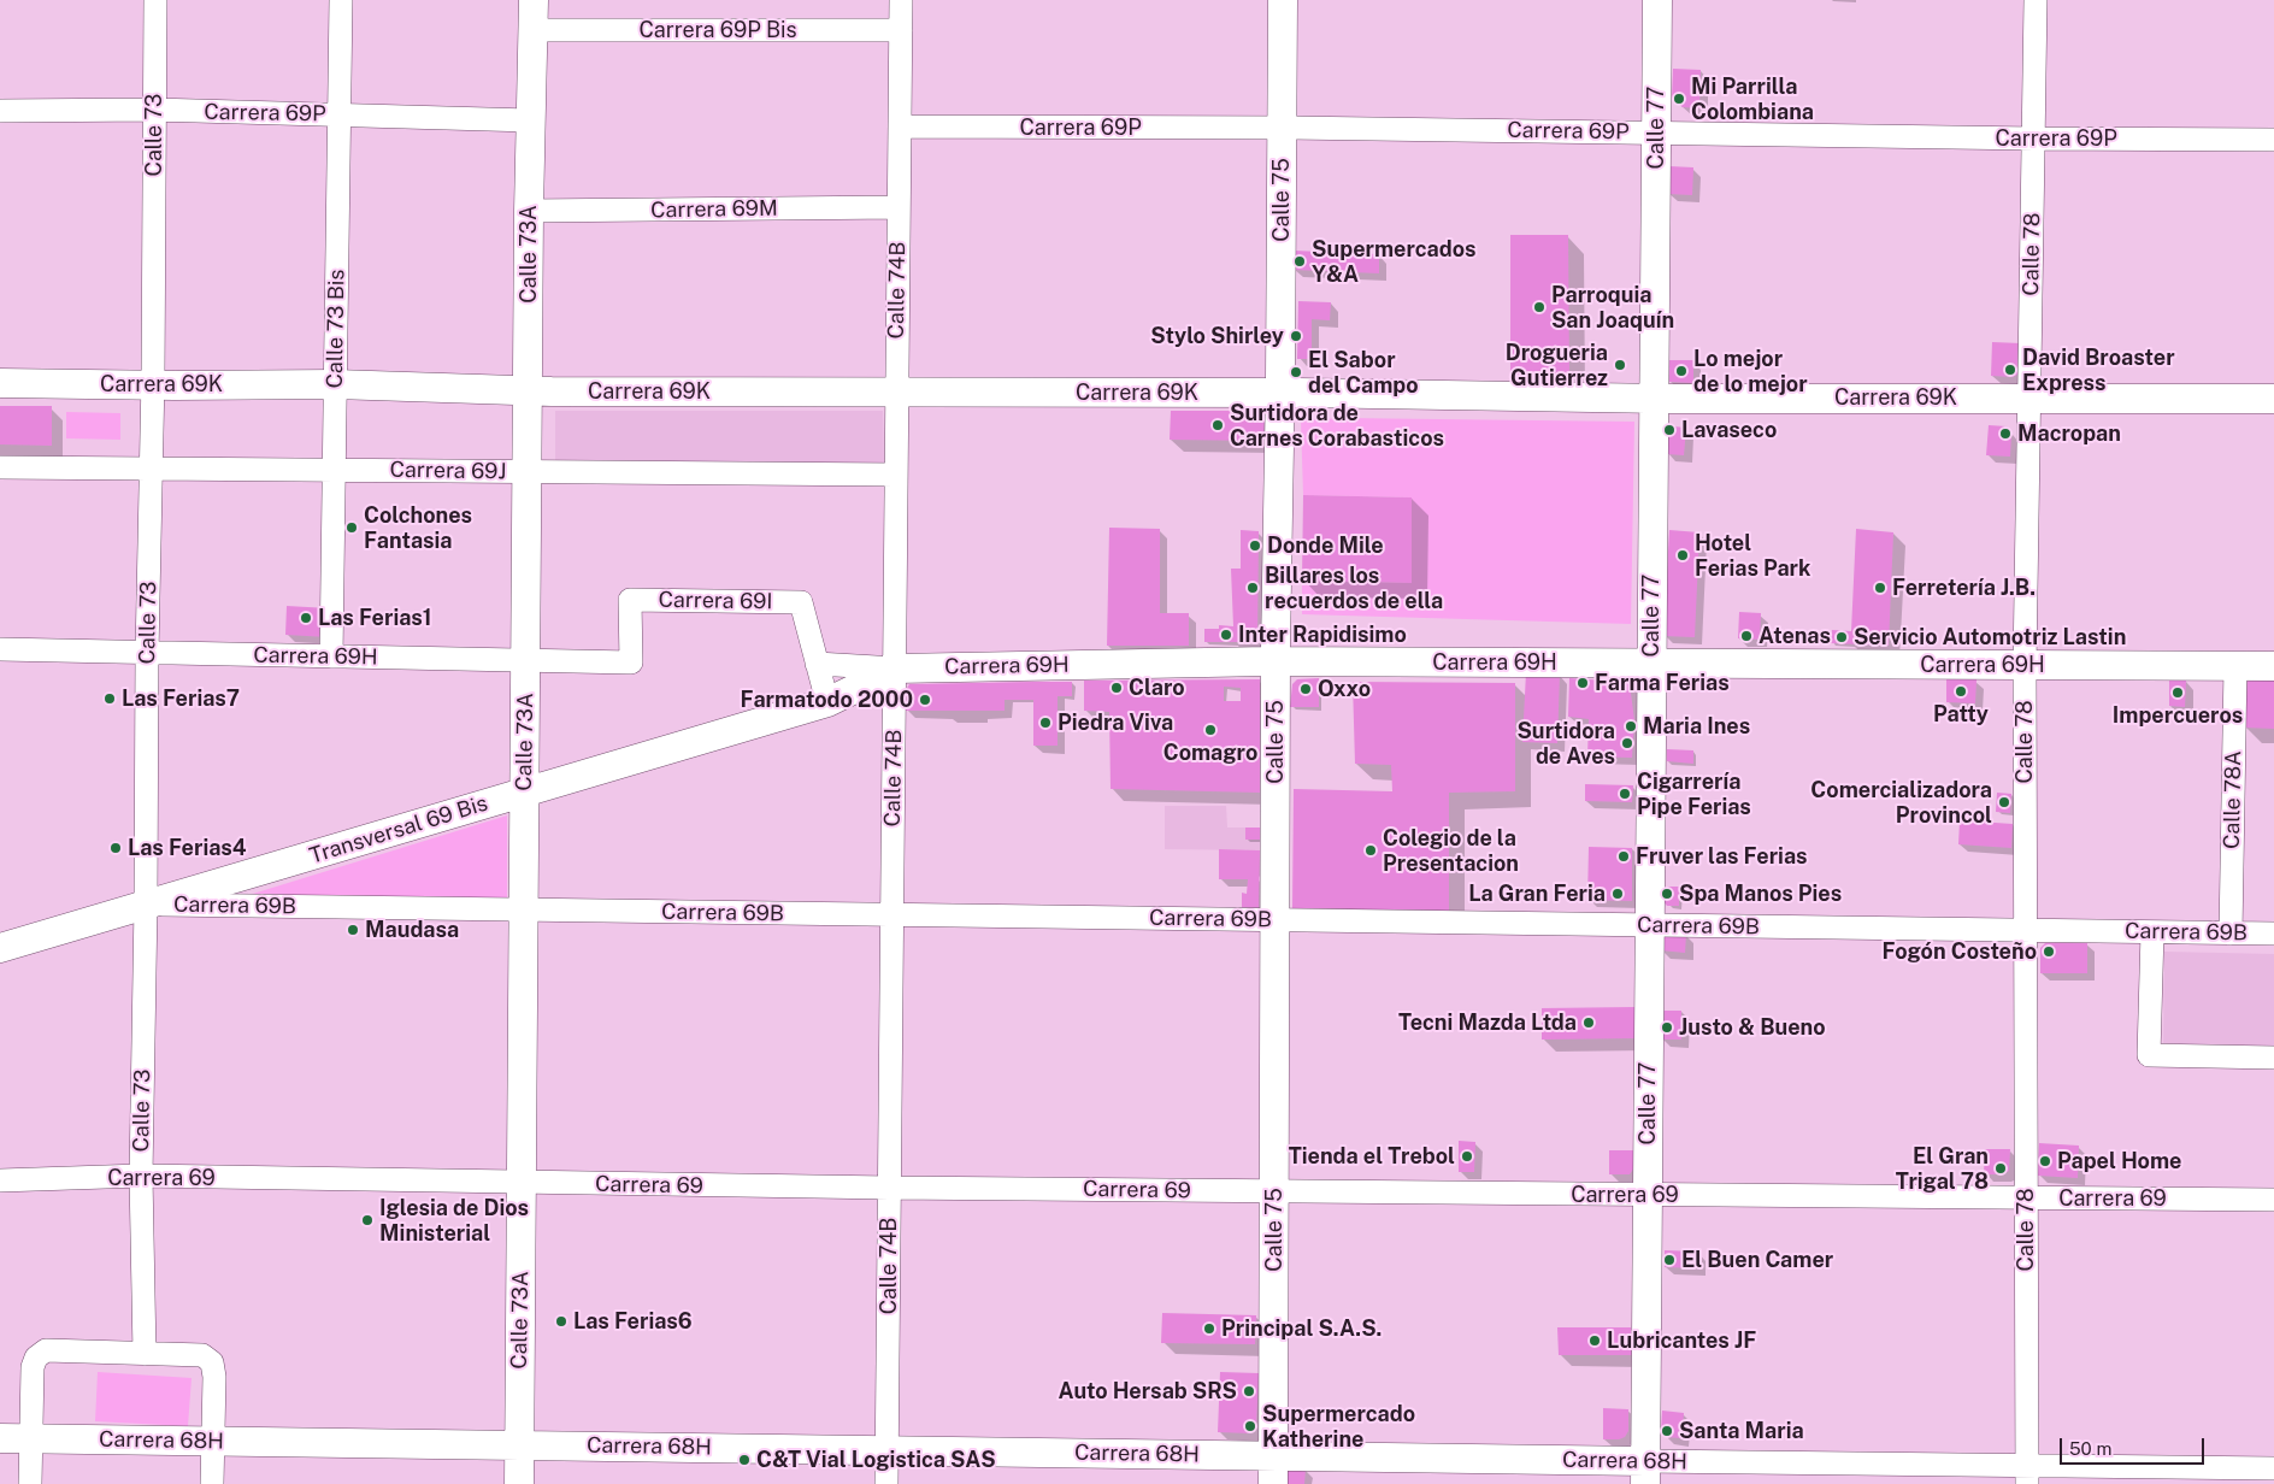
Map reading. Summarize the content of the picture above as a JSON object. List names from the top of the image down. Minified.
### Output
{"streets":{"street":["Carrera 69P Bis","Carrera 69P","Calle 77","Calle 73","Calle 75","Carrera 69M","Calle 73A","Calle 78","Calle 74B","Calle 73 Bis","Carrera 69K","Carrera 69J","Carrera 69I","Carrera 69H","Calle 78A","Transversal 69 Bis","Carrera 69B","Carrera 69","Carrera 68H"]},"crossings":[["Carrera 69P Bis","Calle 73A"],["Carrera 69P Bis","Calle 74B"],["Carrera 69P","Calle 77"],["Carrera 69P","Calle 73"],["Carrera 69P","Calle 75"],["Carrera 69P","Calle 73A"],["Carrera 69P","Calle 78"],["Carrera 69P","Calle 74B"],["Carrera 69P","Calle 73 Bis"],["Calle 77","Carrera 69K"],["Calle 77","Carrera 69H"],["Calle 77","Carrera 69B"],["Calle 77","Carrera 69"],["Calle 77","Carrera 68H"],["Calle 73","Carrera 69K"],["Calle 73","Carrera 69J"],["Calle 73","Carrera 69H"],["Calle 73","Transversal 69 Bis"],["Calle 73","Carrera 69B"],["Calle 73","Carrera 69"],["Calle 75","Carrera 69K"],["Calle 75","Carrera 69H"],["Calle 75","Carrera 69B"],["Calle 75","Carrera 69"],["Calle 75","Carrera 68H"],["Carrera 69M","Calle 73A"],["Carrera 69M","Calle 74B"],["Calle 73A","Carrera 69K"],["Calle 73A","Carrera 69J"],["Calle 73A","Carrera 69H"],["Calle 73A","Transversal 69 Bis"],["Calle 73A","Carrera 69B"],["Calle 73A","Carrera 69"],["Calle 73A","Carrera 68H"],["Calle 78","Carrera 69K"],["Calle 78","Carrera 69H"],["Calle 78","Carrera 69B"],["Calle 78","Carrera 69"],["Calle 78","Carrera 68H"],["Calle 74B","Carrera 69K"],["Calle 74B","Carrera 69J"],["Calle 74B","Carrera 69H"],["Calle 74B","Transversal 69 Bis"],["Calle 74B","Carrera 69B"],["Calle 74B","Carrera 69"],["Calle 74B","Carrera 68H"],["Calle 73 Bis","Carrera 69K"],["Calle 73 Bis","Carrera 69J"],["Calle 73 Bis","Carrera 69H"],["Carrera 69I","Carrera 69H"],["Carrera 69H","Calle 78A"],["Carrera 69H","Transversal 69 Bis"],["Calle 78A","Carrera 69B"],["Transversal 69 Bis","Carrera 69B"]],"places":["Mi Parrilla Colombiana","Supermercados Y&A","Parroquia San Joaquín","Stylo Shirley","Drogueria Gutierrez","David Broaster Express","Lo mejor de lo mejor","El Sabor del Campo","Surtidora de Carnes Corabasticos","Lavaseco","Macropan","Colchones Fantasia","Donde Mile","Hotel Ferias Park","Billares los recuerdos de ella","Ferretería J.B.","Las Ferias1","Inter Rapidisimo","Atenas","Servicio Automotriz Lastin","Farma Ferias","Claro","Oxxo","Patty","Impercueros","Las Ferias7","Farmatodo 2000","Piedra Viva","Maria Ines","Comagro","Surtidora de Aves","Cigarrería Pipe Ferias","Comercializadora Provincol","Las Ferias4","Colegio de la Presentacion","Fruver las Ferias","La Gran Feria","Spa Manos Pies","Maudasa","Fogón Costeño","Tecni Mazda Ltda","Justo & Bueno","Tienda el Trebol","Papel Home","El Gran Trigal 78","Iglesia de Dios Ministerial","El Buen Camer","Las Ferias6","Principal S.A.S.","Lubricantes JF","Auto Hersab SRS","Supermercado Katherine","Santa Maria","C&T Vial Logistica SAS"],"scale_bar":"50 m"}
